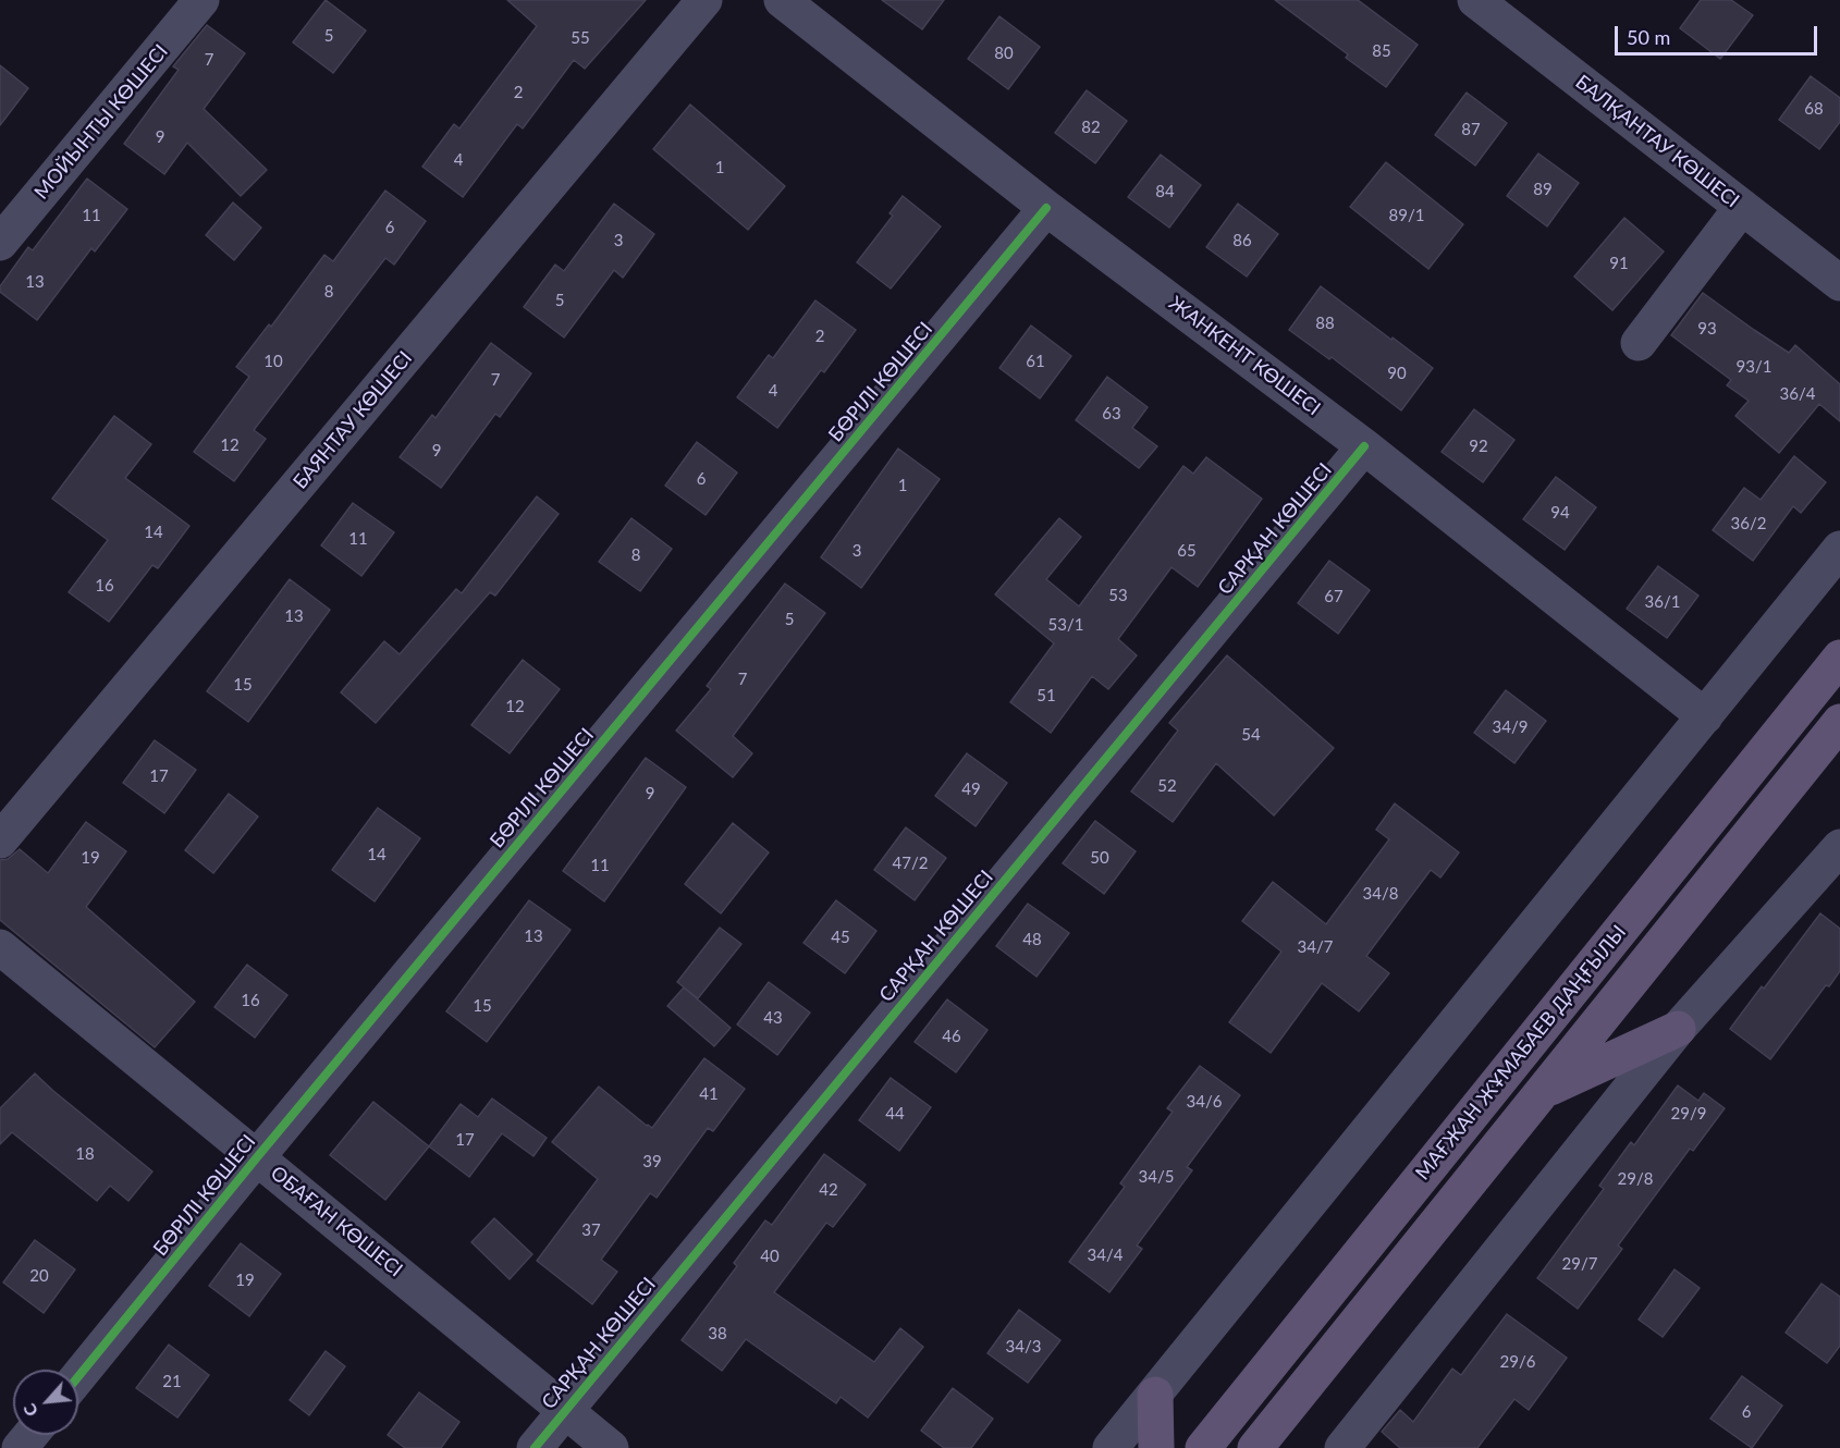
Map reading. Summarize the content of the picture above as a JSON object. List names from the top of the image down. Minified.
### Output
{"streets":{"main road":["МАҒЖАН ЖҰМАБАЕВ ДАҢҒЫЛЫ"],"street":["МОЙЫНТЫ КӨШЕСІ","БАЛҚАНТАУ КӨШЕСІ","ЖАНКЕНТ КӨШЕСІ","БӨРІЛІ КӨШЕСІ","БАЯНТАУ КӨШЕСІ","САРҚАН КӨШЕСІ","ОБАҒАН КӨШЕСІ"]},"crossings":[["ЖАНКЕНТ КӨШЕСІ","БӨРІЛІ КӨШЕСІ"],["ЖАНКЕНТ КӨШЕСІ","САРҚАН КӨШЕСІ"],["БӨРІЛІ КӨШЕСІ","ОБАҒАН КӨШЕСІ"],["САРҚАН КӨШЕСІ","ОБАҒАН КӨШЕСІ"]],"house_numbers":["5","55","85","80","7","2","68","82","87","9","4","1","89","84","11","89/1","6","3","86","91","13","8","5","88","93","2","10","61","93/1","90","7","4","36/4","63","12","92","9","6","1","94","36/2","14","11","3","65","8","16","53","67","36/1","13","5","53/1","7","15","51","12","34/9","54","17","52","49","9","14","19","50","47/2","11","34/8","13","45","48","34/7","16","15","43","46","41","34/6","44","29/9","17","18","39","34/5","29/8","42","37","34/4","40","29/7","20","19","38","34/3","29/6","21","6"],"scale_bar":"50 m","north":"bottom left"}
